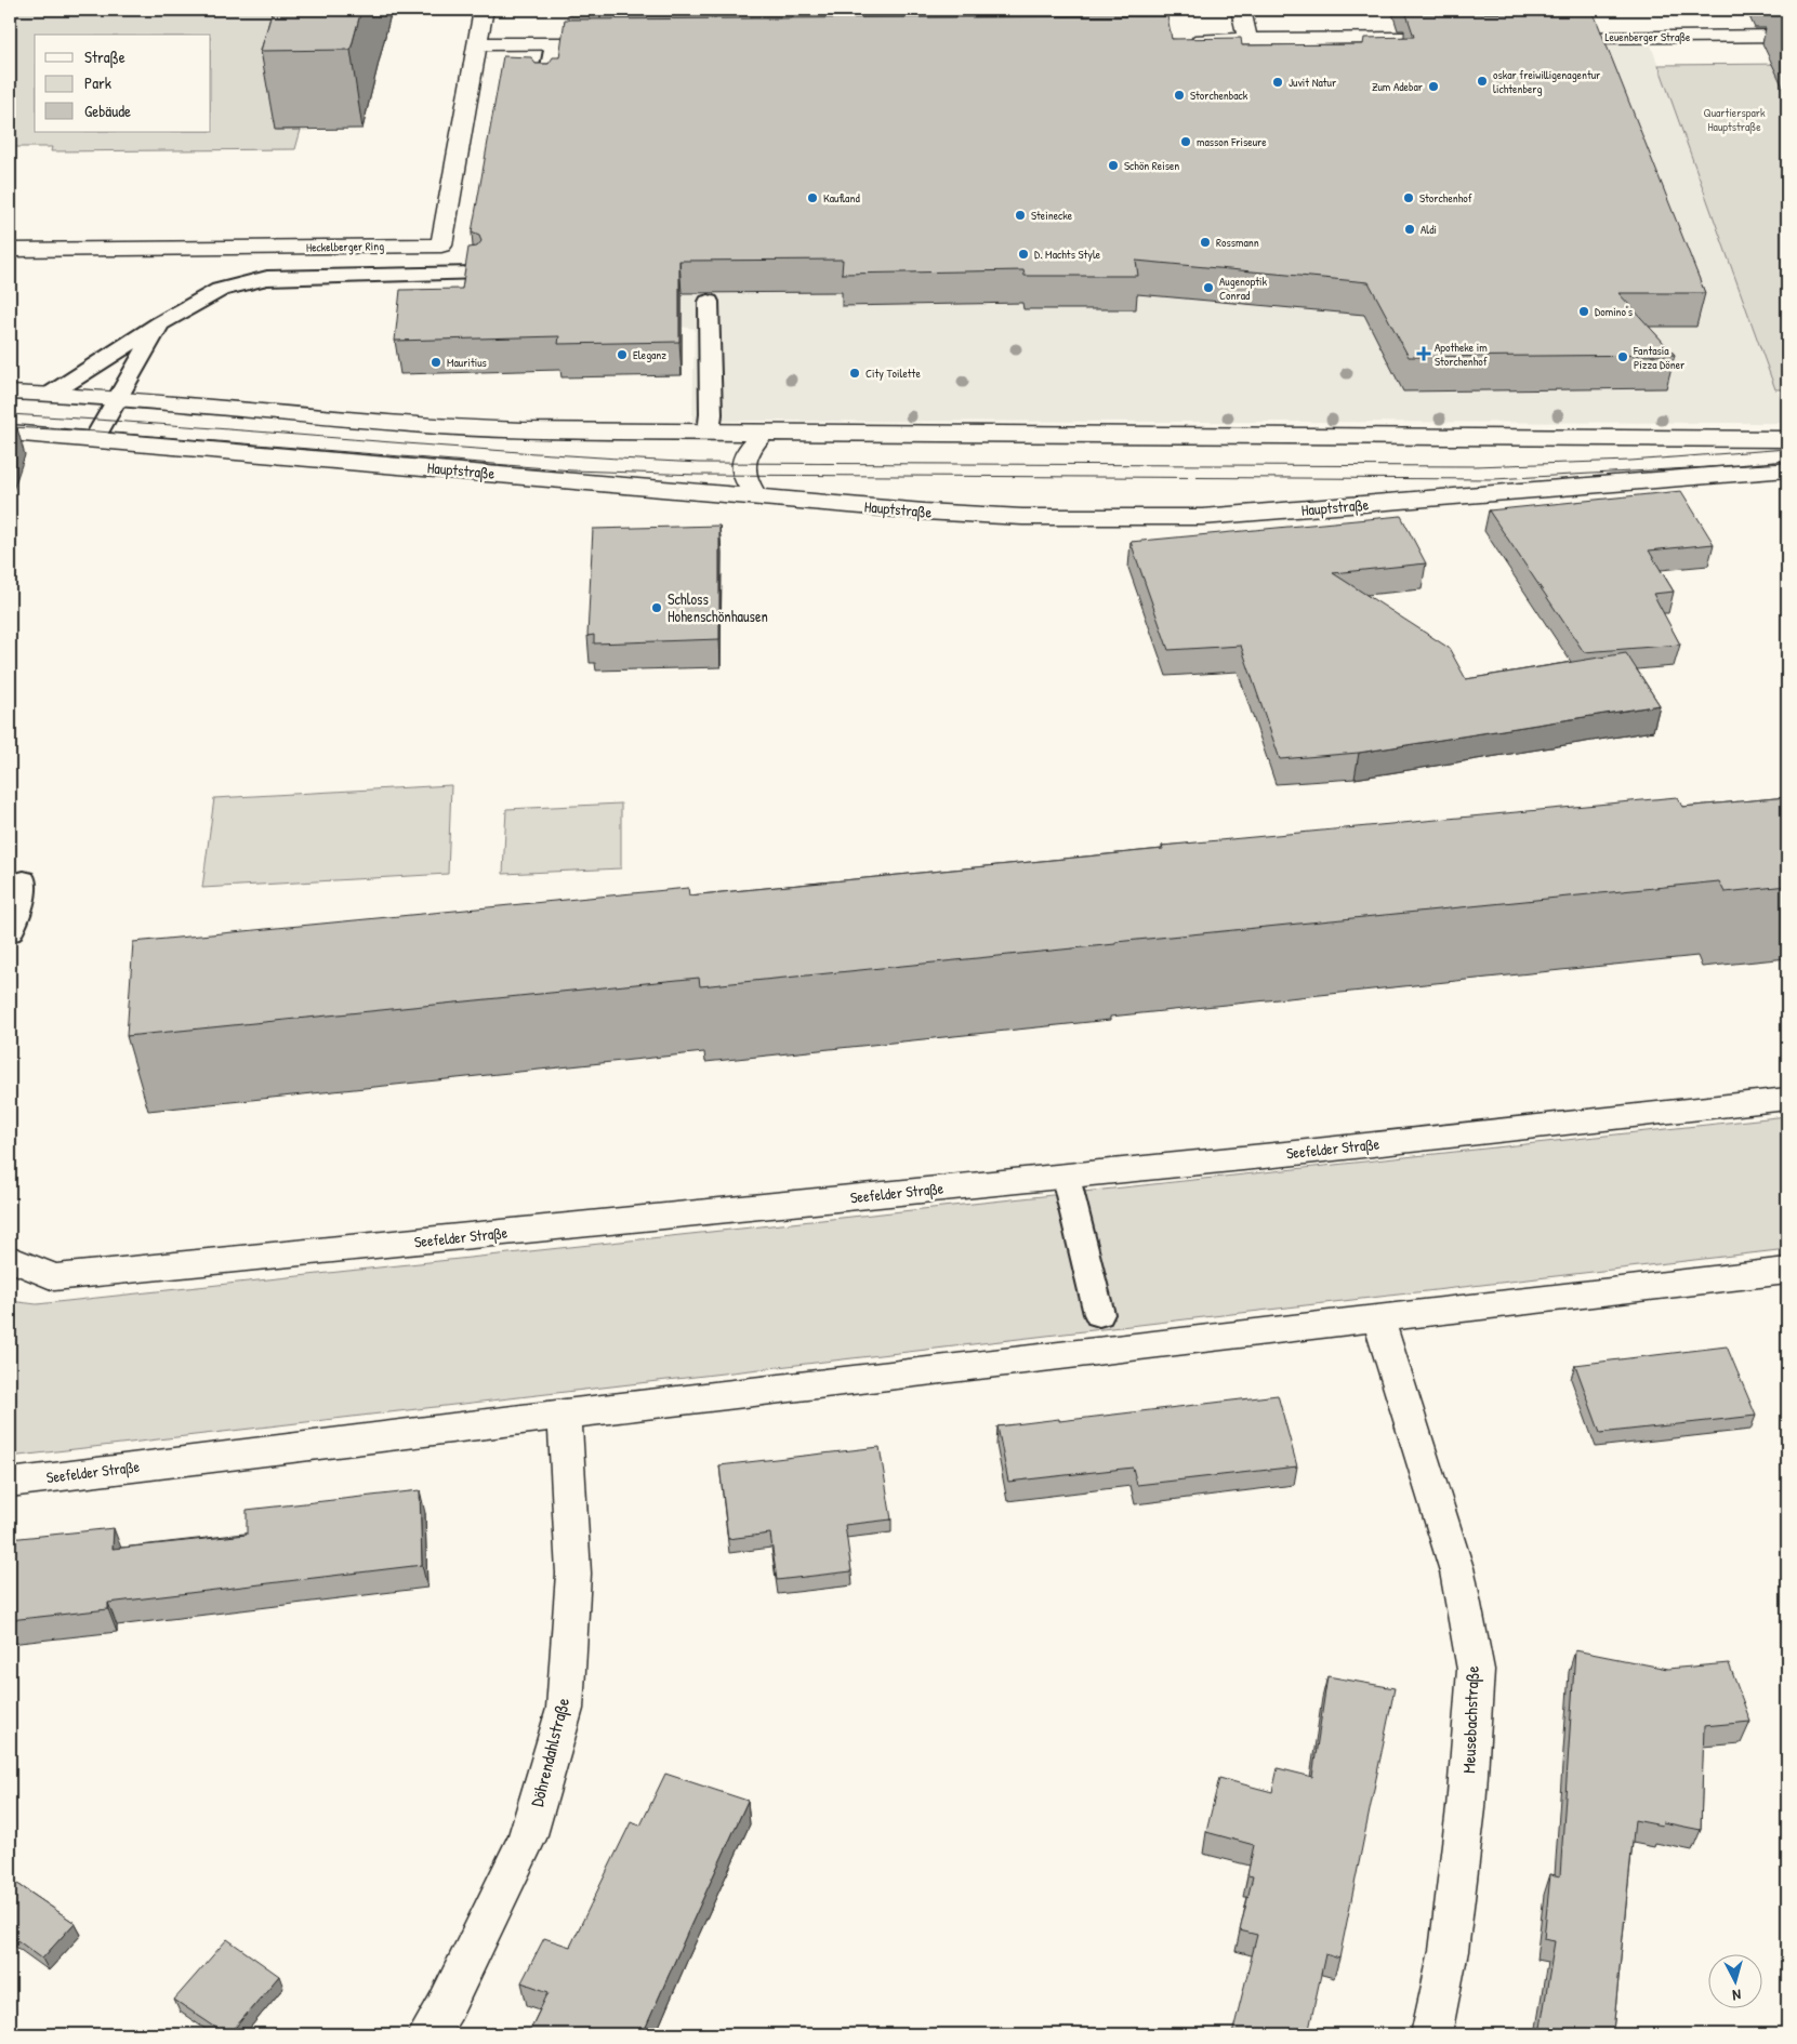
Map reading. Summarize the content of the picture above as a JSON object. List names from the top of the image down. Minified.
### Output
{"streets":{"street":["Leuenberger Straße","Heckelberger Ring","Hauptstraße","Seefelder Straße","Meusebachstraße","Döhrendahlstraße"]},"crossings":[["Seefelder Straße","Meusebachstraße"],["Seefelder Straße","Döhrendahlstraße"]],"parks":["Quartierspark Hauptstraße"],"places":{"other":["oskar freiwilligenagentur lichtenberg","Juvit Natur","Zum Adebar","Storchenback","masson Friseure","Schön Reisen","Kaufland","Storchenhof","Steinecke","Aldi","Rossmann","D. Machts Style","Augenoptik Conrad","Domino's","Eleganz","Fantasia Pizza Döner","Mauritius","City Toilette","Schloss Hohenschönhausen"],"health":["Apotheke im Storchenhof"]},"legend":["Straße","Park","Gebäude"],"north":"bottom"}
